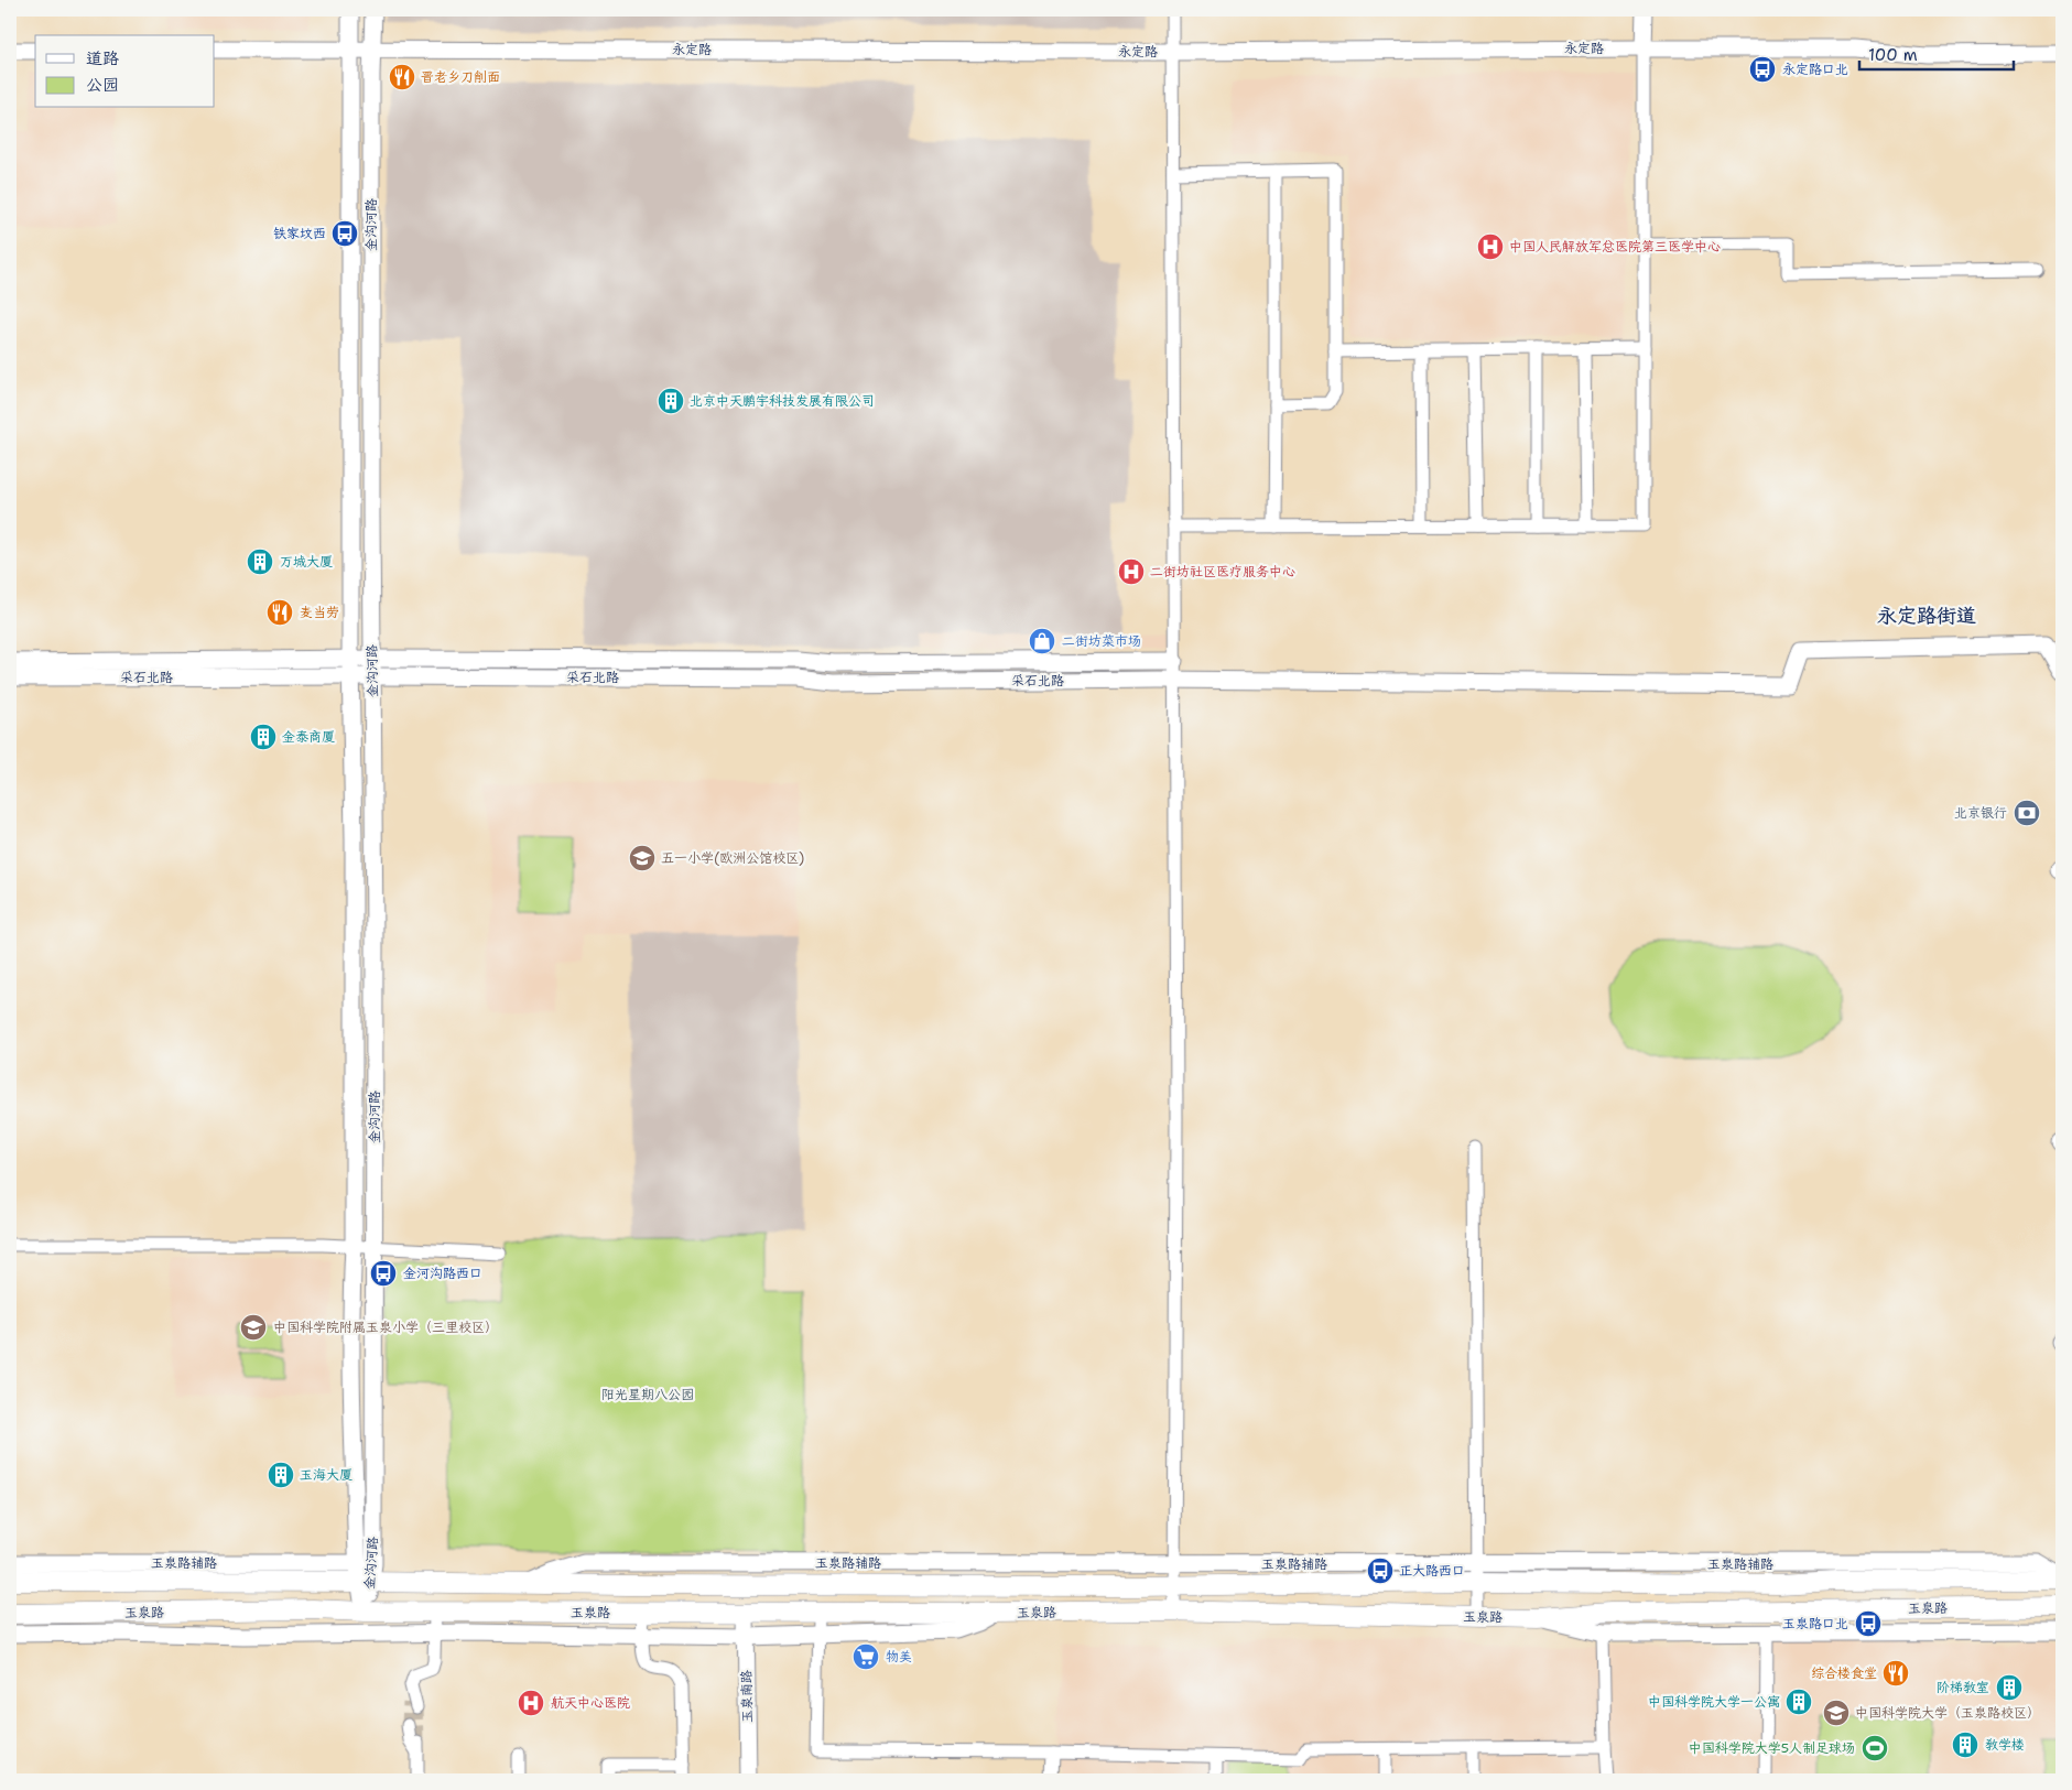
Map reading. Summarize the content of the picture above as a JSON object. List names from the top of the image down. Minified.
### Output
{"streets":{"main road":["玉泉路"],"street":["永定路","金沟河路","采石北路","玉泉路辅路","玉泉南路"]},"crossings":[["永定路","金沟河路"],["金沟河路","采石北路"],["金沟河路","玉泉路辅路"],["金沟河路","玉泉路"],["玉泉路辅路","玉泉路"],["玉泉路","玉泉南路"]],"districts":["永定路街道"],"parks":["阳光星期八公园"],"places":{"bus stop":["永定路口北","铁家坟西","金河沟路西口","正大路西口","玉泉路口北"],"restaurant":["晋老乡刀削面","麦当劳","综合楼食堂"],"hospital":["中国人民解放军总医院第三医学中心","二街坊社区医疗服务中心","航天中心医院"],"building":["北京中天鹏宇科技发展有限公司","万城大厦","金泰商厦","玉海大厦","阶梯教室","中国科学院大学一公寓","教学楼"],"shop":["二街坊菜市场"],"bank":["北京银行"],"school or university":["五一小学(欧洲公馆校区)","中国科学院附属玉泉小学（三里校区）","中国科学院大学（玉泉路校区）"],"supermarket":["物美"],"sports":["中国科学院大学5人制足球场"]},"legend":["道路","公园"],"scale_bar":"100 m"}
